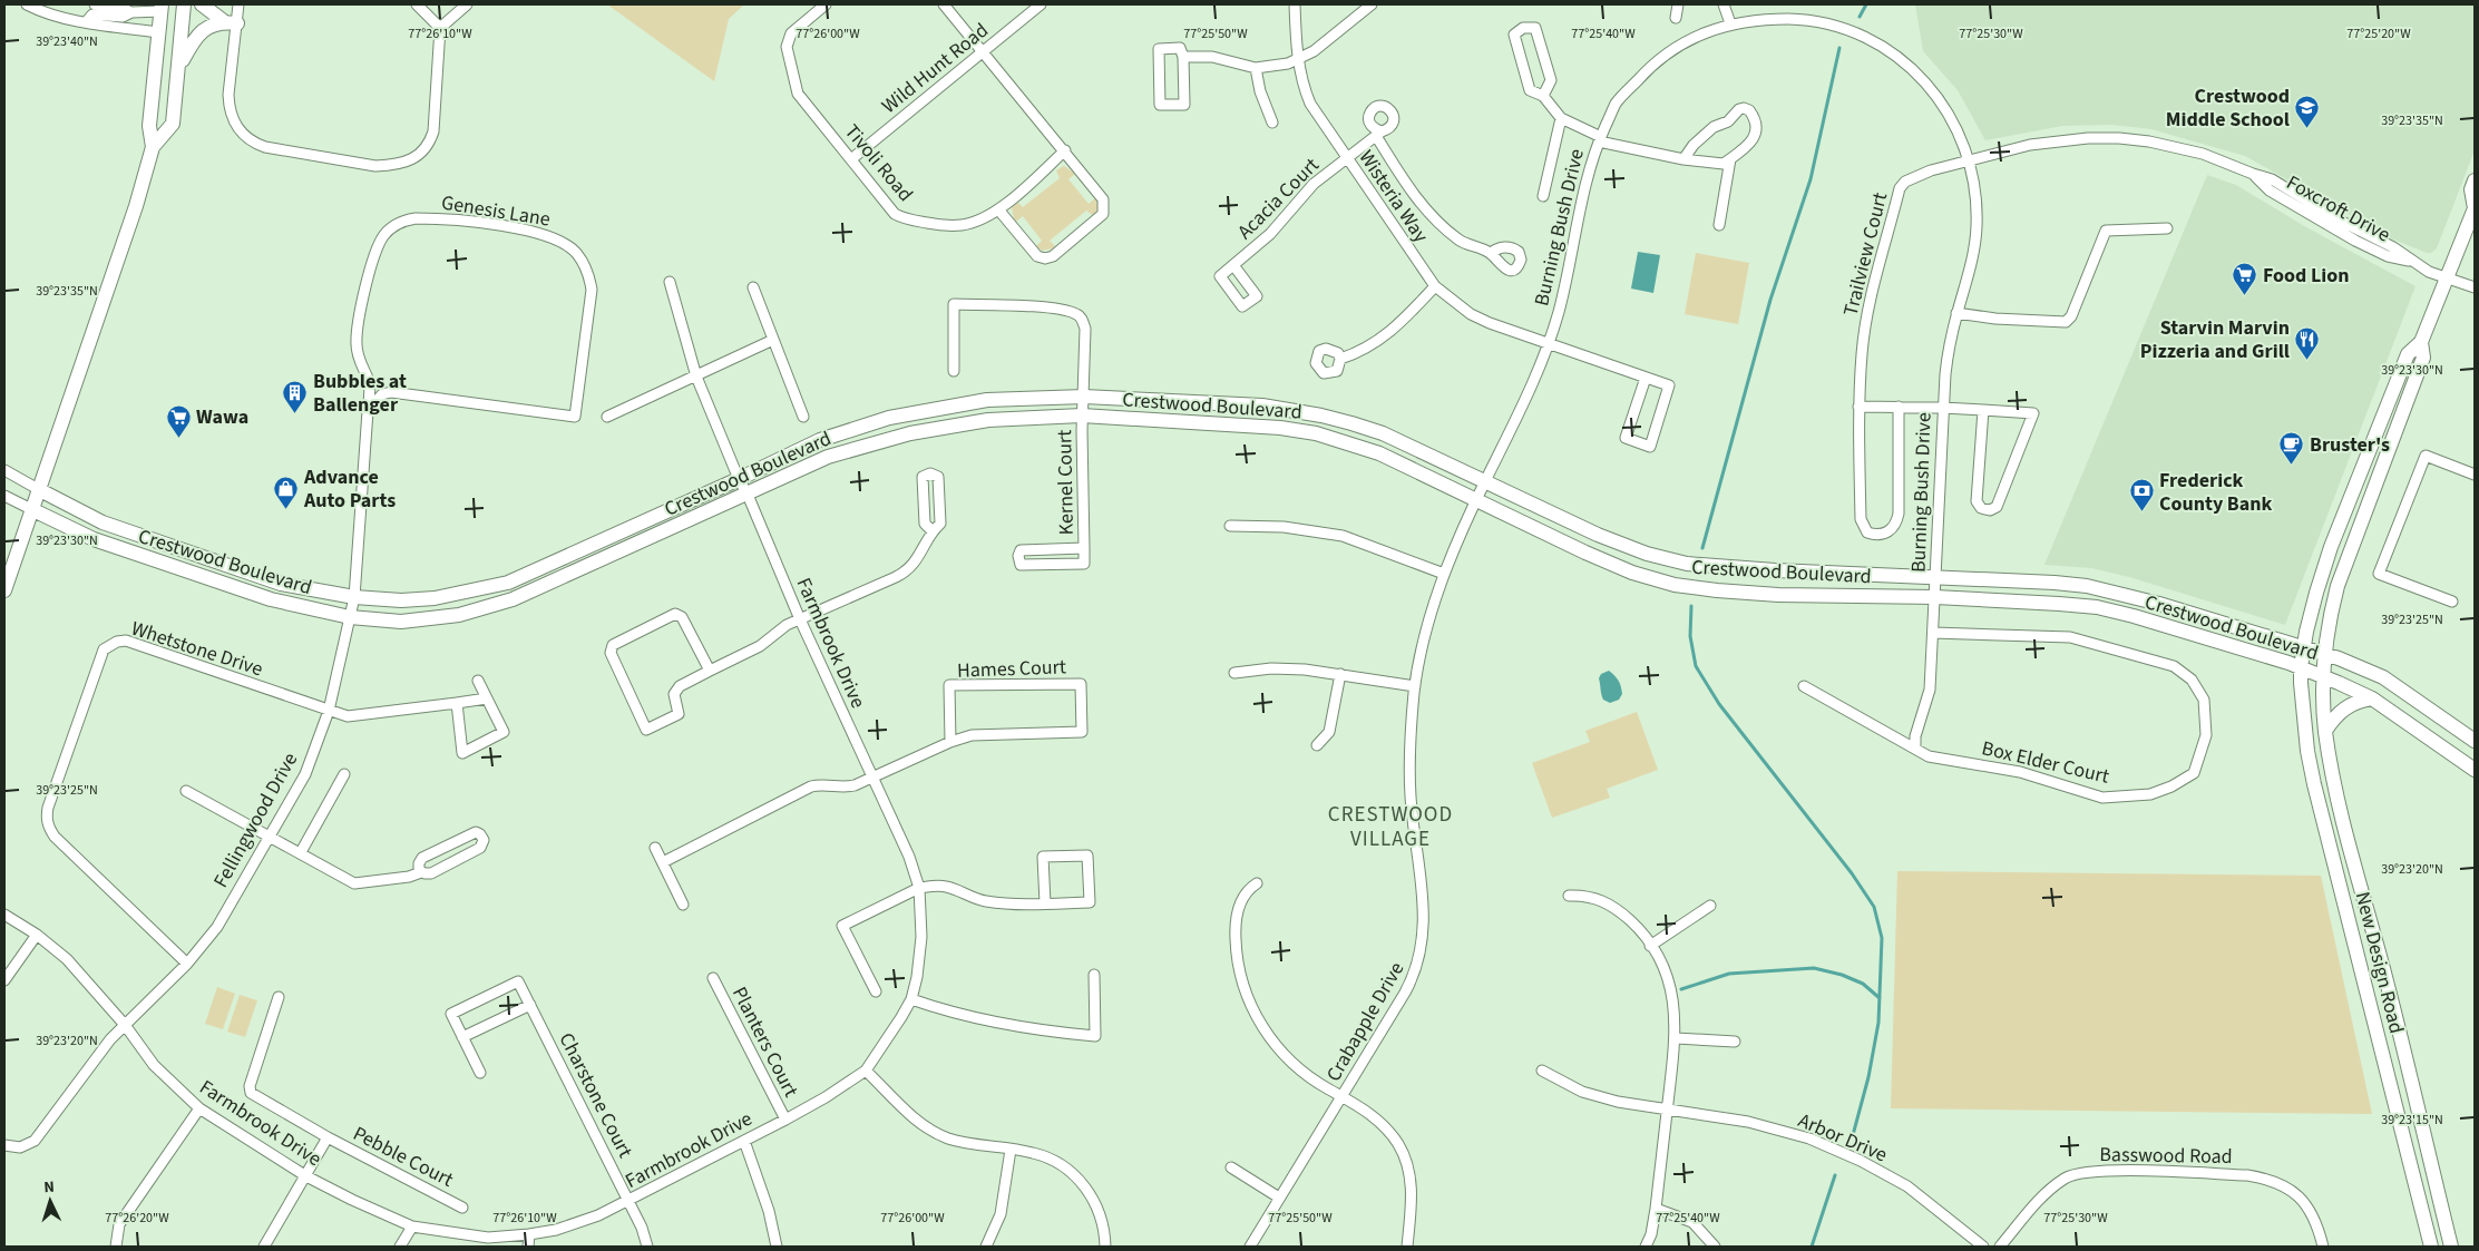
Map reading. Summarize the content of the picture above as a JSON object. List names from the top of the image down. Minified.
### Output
{"streets":{"main road":["Crestwood Boulevard","New Design Road"],"street":["Wild Hunt Road","Tivoli Road","Wisteria Way","Acacia Court","Foxcroft Drive","Genesis Lane","Burning Bush Drive","Trailview Court","Kernel Court","Farmbrook Drive","Whetstone Drive","Hames Court","Box Elder Court","Fellingwood Drive","Crabapple Drive","Planters Court","Charstone Court","Arbor Drive","Basswood Road","Pebble Court"]},"crossings":[["Wild Hunt Road","Tivoli Road"],["Wisteria Way","Acacia Court"],["Wisteria Way","Burning Bush Drive"],["Foxcroft Drive","Burning Bush Drive"],["Foxcroft Drive","Trailview Court"],["Foxcroft Drive","New Design Road"],["Genesis Lane","Fellingwood Drive"],["Burning Bush Drive","Trailview Court"],["Burning Bush Drive","Crestwood Boulevard"],["Burning Bush Drive","Box Elder Court"],["Burning Bush Drive","Crabapple Drive"],["Crestwood Boulevard","Kernel Court"],["Crestwood Boulevard","Farmbrook Drive"],["Crestwood Boulevard","Fellingwood Drive"],["Crestwood Boulevard","New Design Road"],["Crestwood Boulevard","Crabapple Drive"],["Farmbrook Drive","Hames Court"],["Farmbrook Drive","Fellingwood Drive"],["Farmbrook Drive","Planters Court"],["Farmbrook Drive","Charstone Court"],["Farmbrook Drive","Pebble Court"],["Whetstone Drive","Fellingwood Drive"]],"districts":["CRESTWOOD VILLAGE"],"places":{"school or university":["Crestwood Middle School"],"supermarket":["Food Lion","Wawa"],"restaurant":["Starvin Marvin Pizzeria and Grill"],"building":["Bubbles at Ballenger"],"cafe":["Bruster's"],"shop":["Advance Auto Parts"],"bank":["Frederick County Bank"]},"north":"top","coordinates":["77°26'10\"W","77°26'00\"W","77°25'50\"W","77°25'40\"W","77°25'30\"W","77°25'20\"W","39°23'40\"N","39°23'35\"N","39°23'30\"N","39°23'25\"N","39°23'20\"N","39°23'15\"N","77°26'20\"W"]}
